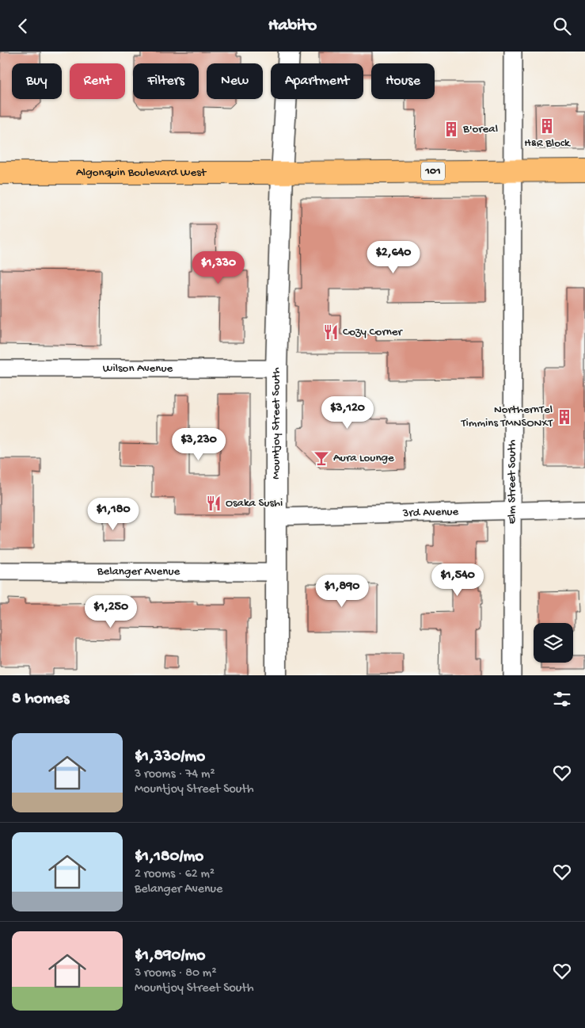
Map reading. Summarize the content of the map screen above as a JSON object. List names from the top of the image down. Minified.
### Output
{"streets":{"main road":["101","Algonquin Boulevard West"],"street":["Wilson Avenue","Mountjoy Street South","Elm Street South","3rd Avenue","Belanger Avenue"]},"crossings":[["101","Algonquin Boulevard West"],["101","Mountjoy Street South"],["101","Elm Street South"],["Algonquin Boulevard West","Mountjoy Street South"],["Wilson Avenue","Mountjoy Street South"],["Mountjoy Street South","3rd Avenue"],["Mountjoy Street South","Belanger Avenue"],["Elm Street South","3rd Avenue"]],"places":{"building":["H&R Block","B'oreal","NorthernTel Timmins TMNSONXT"],"restaurant":["Cozy Corner","Osaka Sushi"],"bar":["Aura Lounge"]},"page":{"header":"Habito","chip":["Buy","Rent","Filters","New","Apartment","House"],"price":["$2,640","$1,330","$3,120","$3,230","$1,180","$1,540","$1,890","$1,250"],"heading":"8 homes","list":[{"name":"$1,330/mo","note":"3 rooms · 74 m² · Mountjoy Street South"},{"name":"$1,180/mo","note":"2 rooms · 62 m² · Belanger Avenue"},{"name":"$1,890/mo","note":"3 rooms · 80 m² · Mountjoy Street South"}]}}
